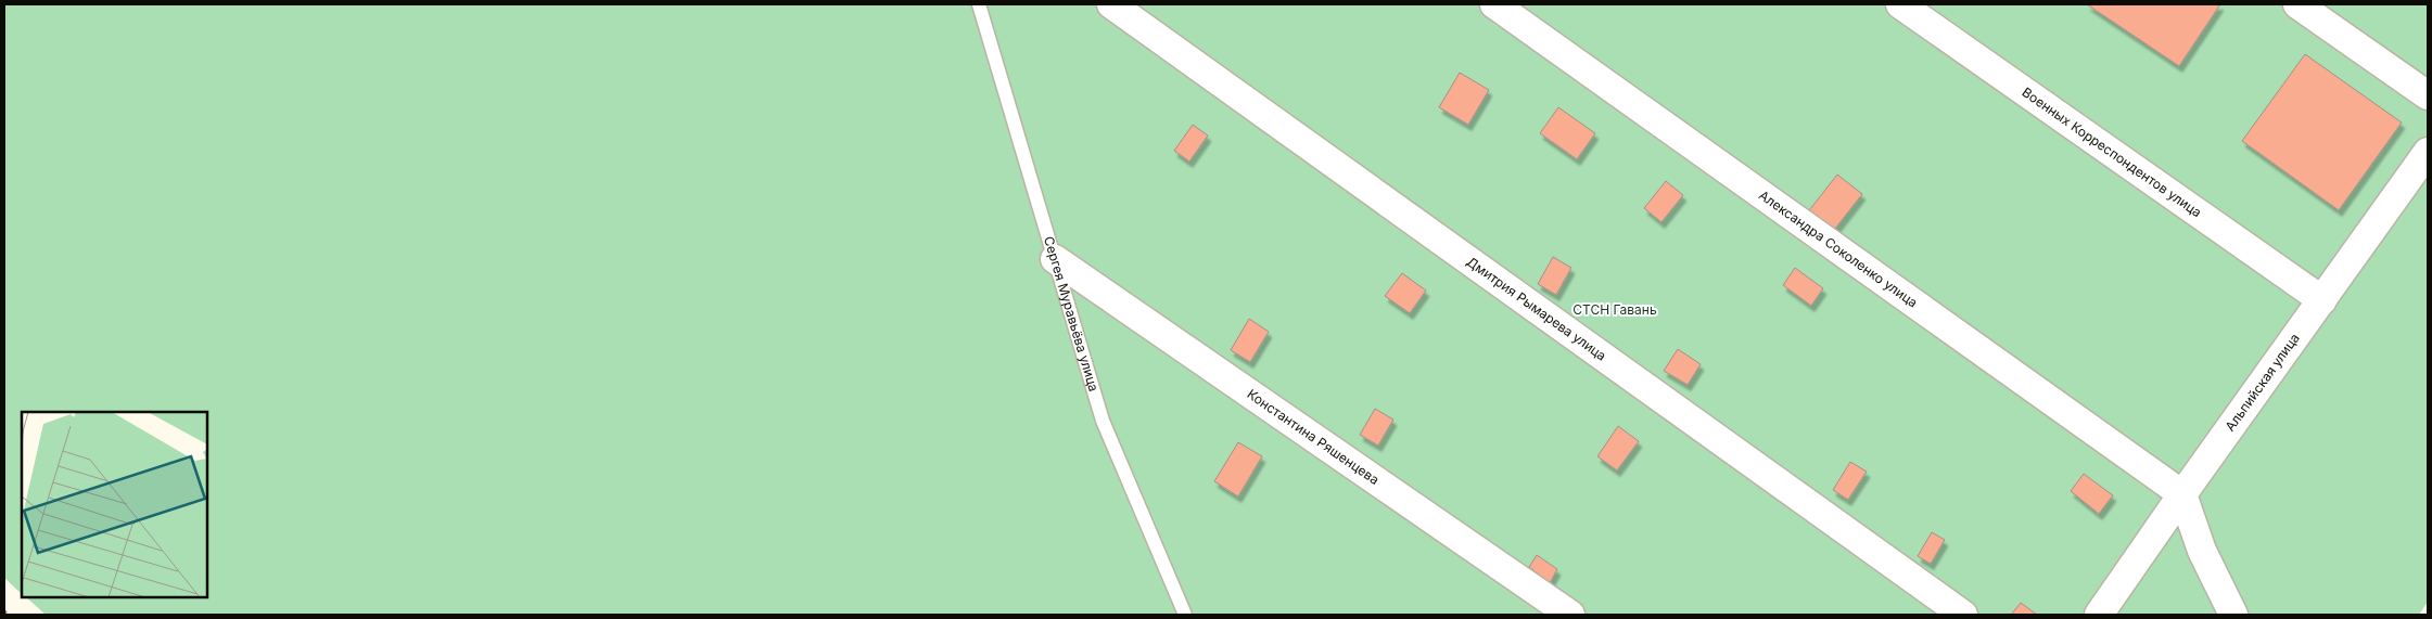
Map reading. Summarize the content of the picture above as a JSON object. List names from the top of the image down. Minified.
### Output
{"streets":{"street":["Военных Корреспондентов улица","Александра Соколенко улица","Дмитрия Рымарева улица","Альпийская улица","Константина Ряшенцева"],"lane":["Сергея Муравьёва улица"]},"crossings":[["Военных Корреспондентов улица","Альпийская улица"],["Александра Соколенко улица","Альпийская улица"],["Сергея Муравьёва улица","Константина Ряшенцева"]],"parks":["СТСН Гавань"]}
